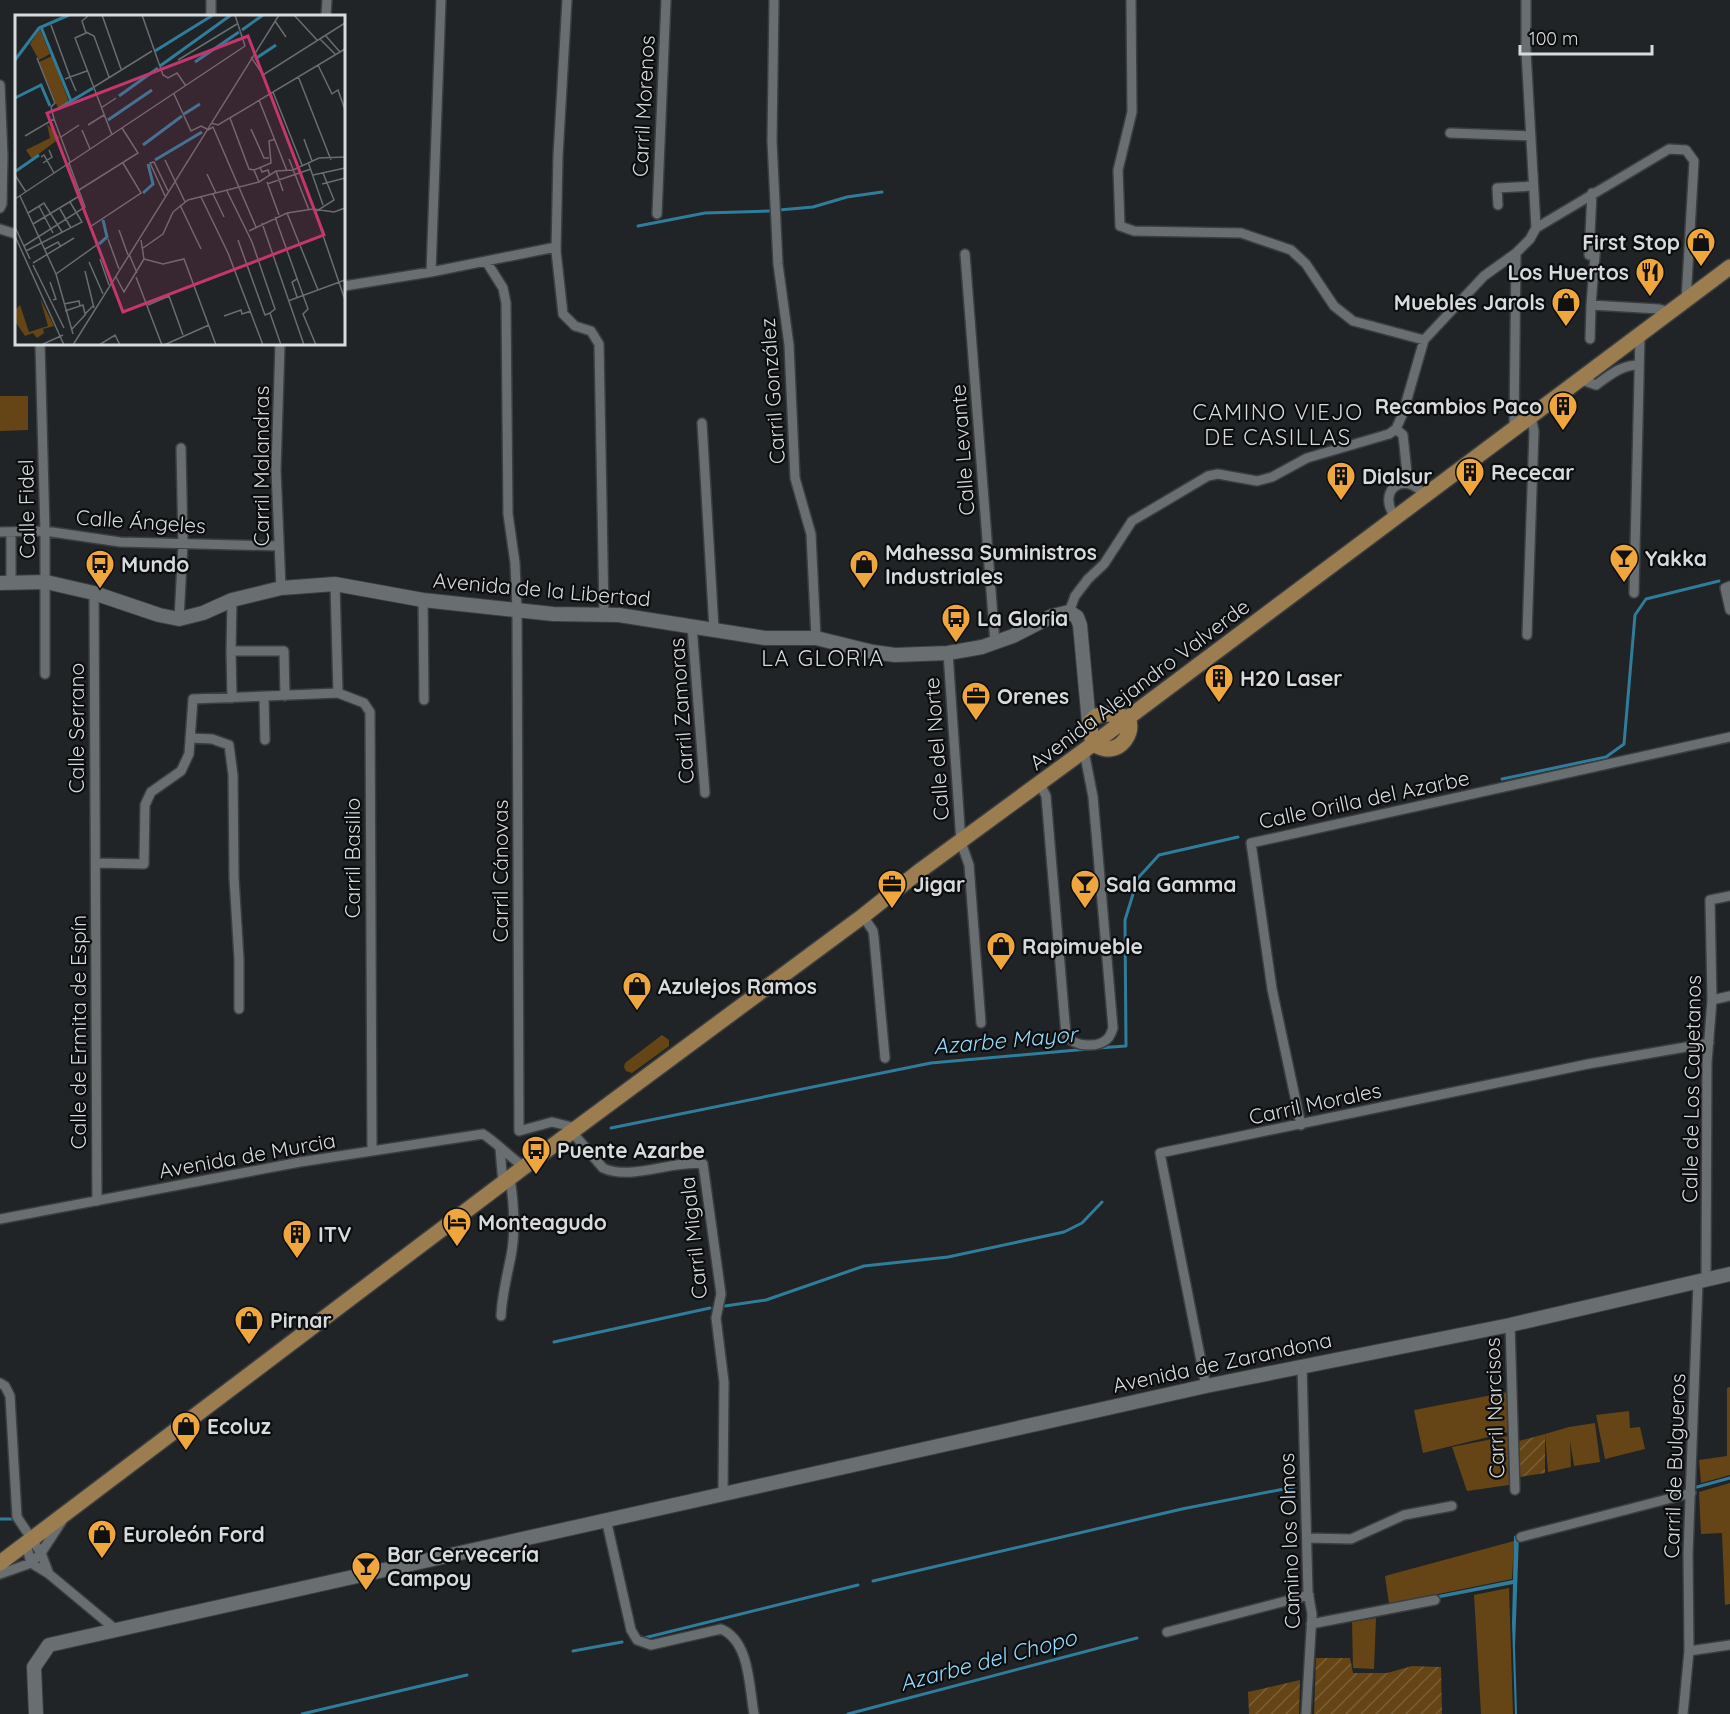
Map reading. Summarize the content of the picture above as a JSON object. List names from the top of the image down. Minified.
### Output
{"streets":{"main road":["Avenida Alejandro Valverde"],"street":["Carril Morenos","Carril González","Calle Levante","Carril Malandras","Calle Fidel","Calle Ángeles","Avenida de la Libertad","Carril Zamoras","Calle Serrano","Calle del Norte","Calle Orilla del Azarbe","Carril Basilio","Carril Cánovas","Calle de Ermita de Espín","Calle de Los Cayetanos","Carril Morales","Avenida de Murcia","Carril Migala","Avenida de Zarandona","Carril Narcisos","Carril de Bulgueros","Camino los Olmos"]},"crossings":[["Carril González","Avenida de la Libertad"],["Calle Levante","Avenida de la Libertad"],["Carril Malandras","Calle Ángeles"],["Carril Malandras","Avenida de la Libertad"],["Calle Fidel","Calle Ángeles"],["Calle Fidel","Avenida de la Libertad"],["Calle Ángeles","Avenida de la Libertad"],["Avenida de la Libertad","Carril Zamoras"],["Avenida de la Libertad","Calle Serrano"],["Avenida de la Libertad","Calle del Norte"],["Avenida de la Libertad","Carril Cánovas"],["Avenida Alejandro Valverde","Calle del Norte"],["Avenida Alejandro Valverde","Carril Cánovas"],["Avenida Alejandro Valverde","Avenida de Murcia"],["Avenida Alejandro Valverde","Carril Migala"],["Calle Serrano","Calle de Ermita de Espín"],["Calle Orilla del Azarbe","Carril Morales"],["Carril Basilio","Avenida de Murcia"],["Carril Cánovas","Carril Migala"],["Calle de Ermita de Espín","Avenida de Murcia"],["Calle de Los Cayetanos","Carril Morales"],["Calle de Los Cayetanos","Avenida de Zarandona"],["Calle de Los Cayetanos","Carril de Bulgueros"],["Carril Morales","Avenida de Zarandona"],["Carril Migala","Avenida de Zarandona"],["Avenida de Zarandona","Carril Narcisos"],["Avenida de Zarandona","Carril de Bulgueros"],["Avenida de Zarandona","Camino los Olmos"]],"districts":["CAMINO VIEJO DE CASILLAS","LA GLORIA"],"water":["Azarbe Mayor","Azarbe del Chopo"],"places":{"shop":["First Stop","Muebles Jarols","Mahessa Suministros Industriales","Rapimueble","Azulejos Ramos","Pirnar","Ecoluz","Euroleón Ford"],"restaurant":["Los Huertos"],"building":["Recambios Paco","Rececar","Dialsur","H20 Laser","ITV"],"bar":["Yakka","Sala Gamma","Bar Cervecería Campoy"],"bus stop":["Mundo","La Gloria","Puente Azarbe"],"office":["Orenes","Jigar"],"hotel":["Monteagudo"]},"scale_bar":"100 m"}
